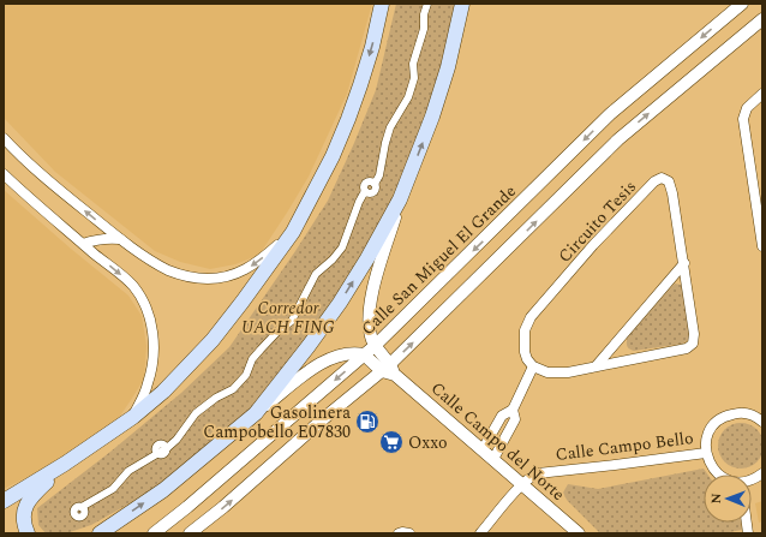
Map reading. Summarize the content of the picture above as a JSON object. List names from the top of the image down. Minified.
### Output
{"streets":{"street":["Circuito Tesis","Calle San Miguel El Grande","Calle Campo del Norte","Calle Campo Bello"]},"crossings":[["Calle San Miguel El Grande","Calle Campo del Norte"],["Calle Campo del Norte","Calle Campo Bello"]],"parks":["Corredor UACH FING"],"places":{"fuel station":["Gasolinera Campobello E07830"],"supermarket":["Oxxo"]},"north":"left"}
